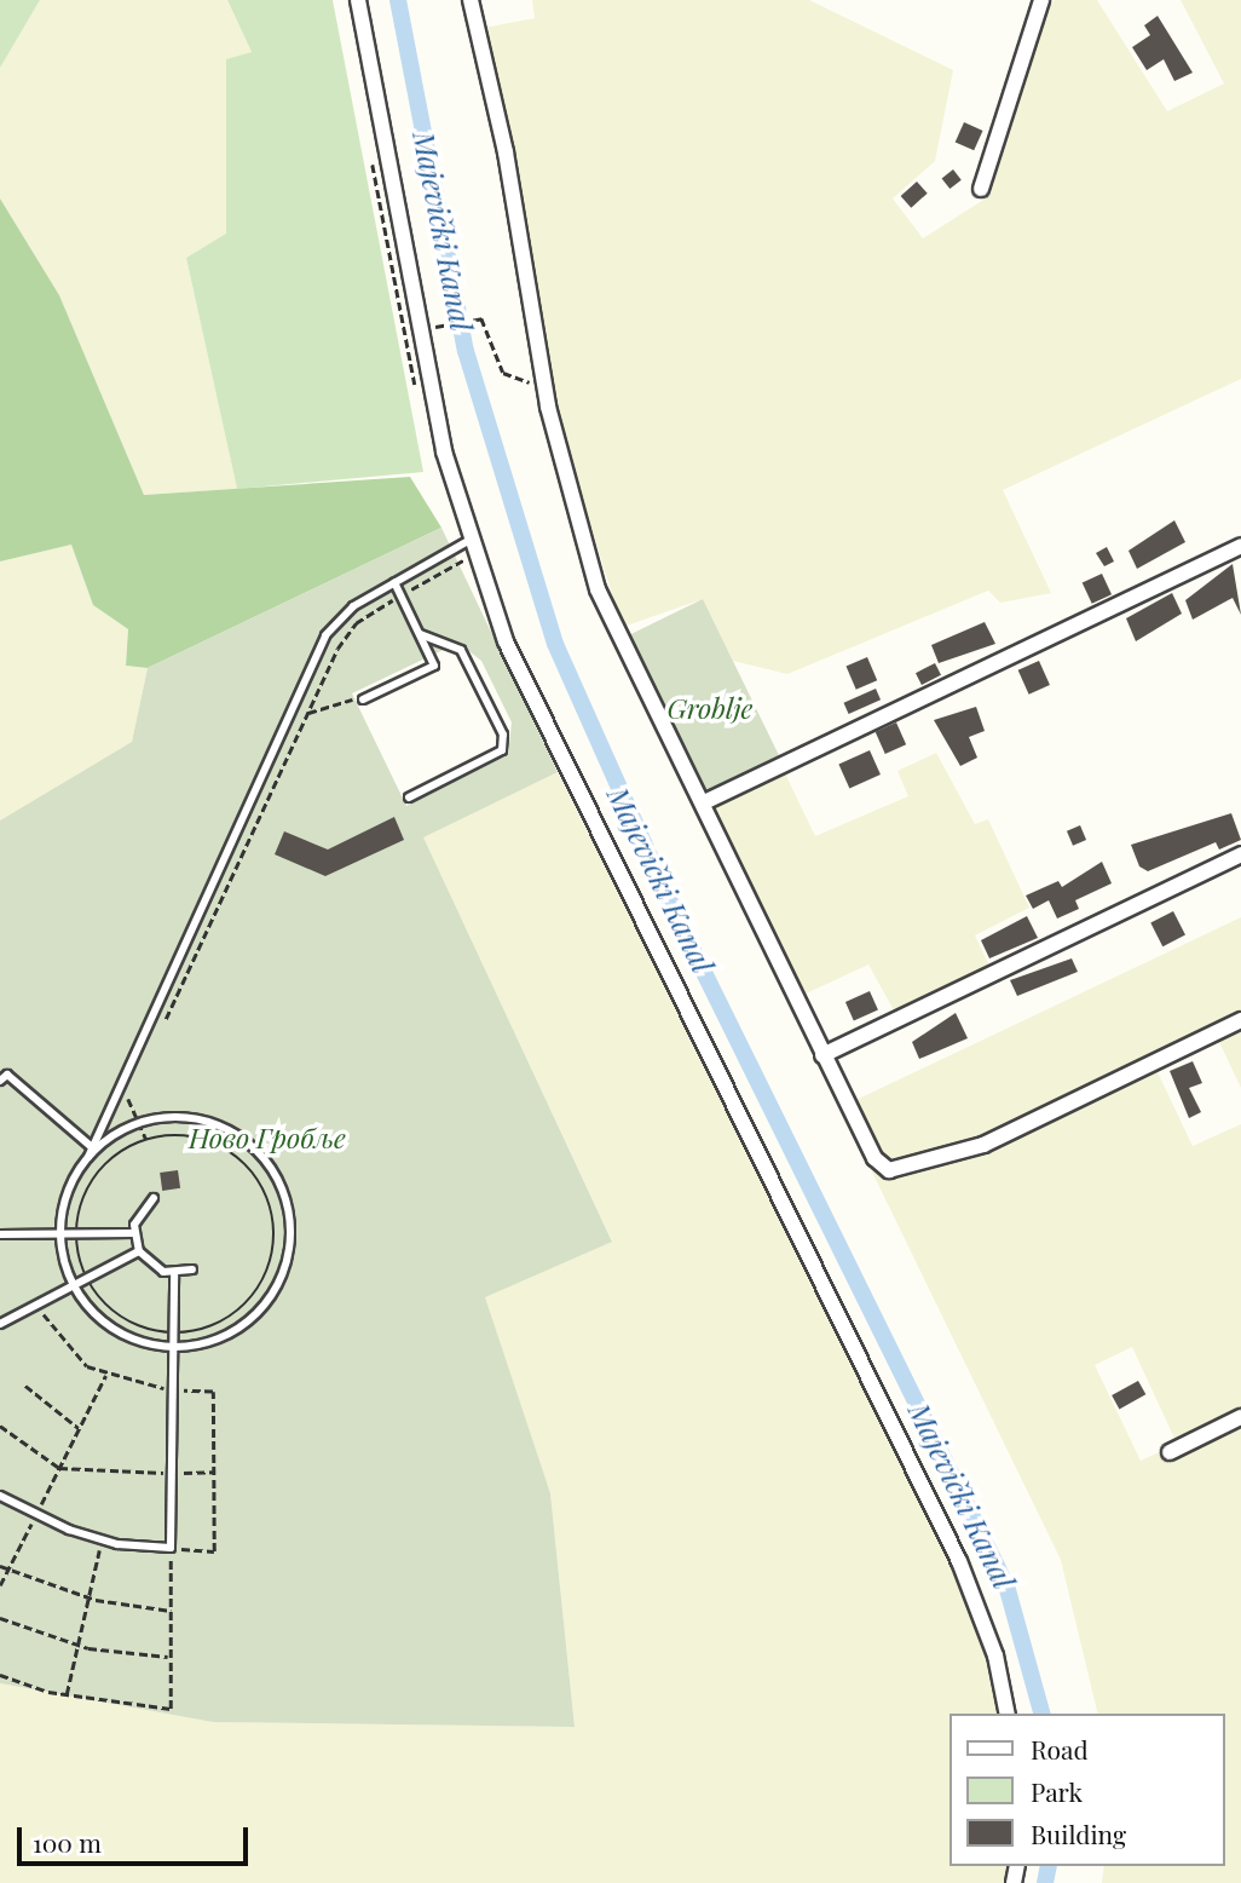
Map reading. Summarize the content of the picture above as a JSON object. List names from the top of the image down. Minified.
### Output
{"water":["Majevički Kanal"],"parks":["Groblje","Ново Гробље"],"legend":["Road","Park","Building"],"scale_bar":"100 m"}
